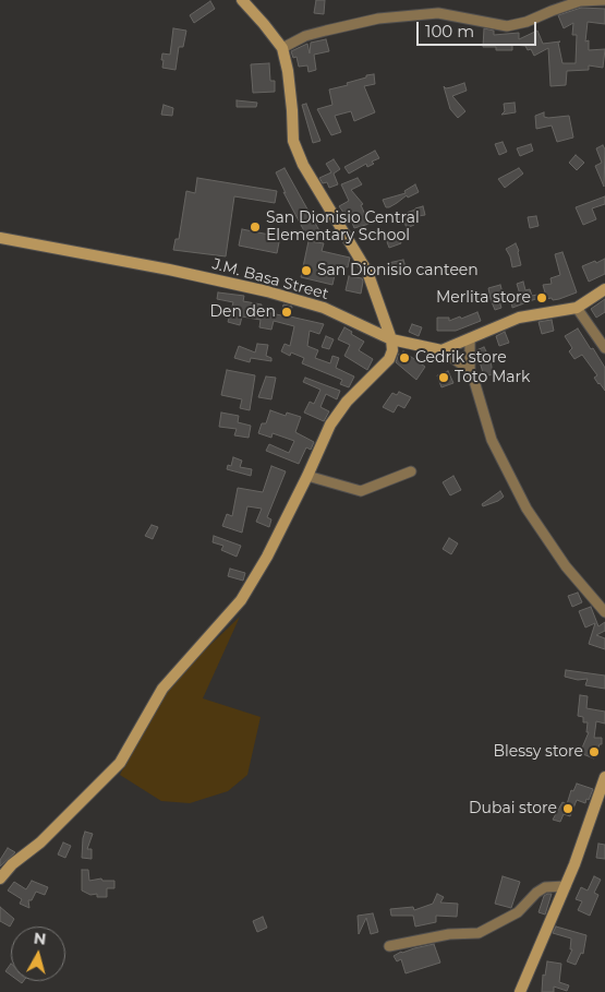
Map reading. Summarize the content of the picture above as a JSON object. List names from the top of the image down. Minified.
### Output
{"streets":{"main road":["J.M. Basa Street"]},"places":["San Dionisio Central Elementary School","San Dionisio canteen","Merlita store","Den den","Cedrik store","Toto Mark","Blessy store","Dubai store"],"scale_bar":"100 m","north":"top"}
